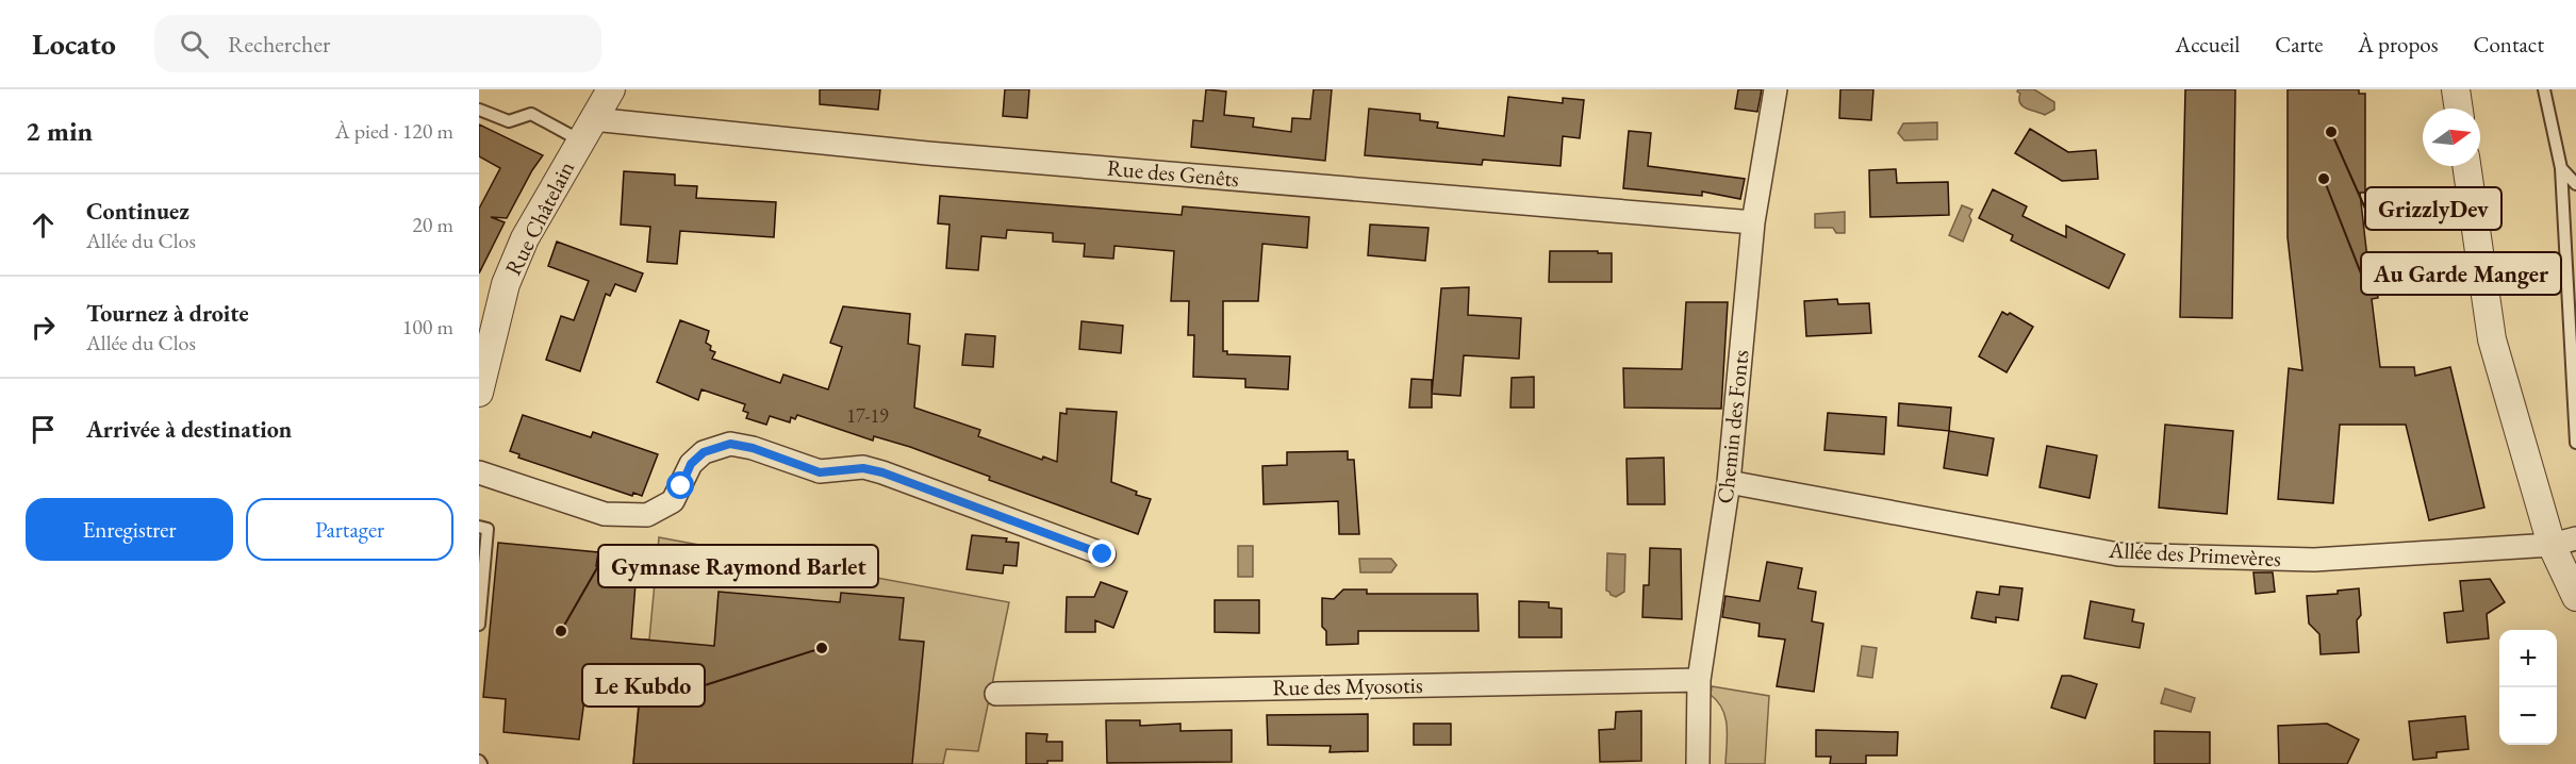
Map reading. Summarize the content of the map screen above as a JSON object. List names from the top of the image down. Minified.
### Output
{"streets":{"street":["Rue des Genêts","Rue Châtelain","Chemin des Fonts","Allée des Primevères","Rue des Myosotis"]},"crossings":[["Rue des Genêts","Rue Châtelain"],["Rue des Genêts","Chemin des Fonts"],["Chemin des Fonts","Allée des Primevères"],["Chemin des Fonts","Rue des Myosotis"]],"places":["GrizzlyDev","Au Garde Manger","Gymnase Raymond Barlet","Le Kubdo"],"house_numbers":["17-19"],"north":"right","page":{"header":"Locato","search":"Rechercher","nav":["Accueil","Carte","À propos","Contact"],"heading":["2 min","À pied · 120 m"],"list":[["Continuez","Allée du Clos","20 m"],["Tournez à droite","Allée du Clos","100 m"],"Arrivée à destination"],"buttons":["Enregistrer","Partager"],"map_buttons":["+","−"]}}
